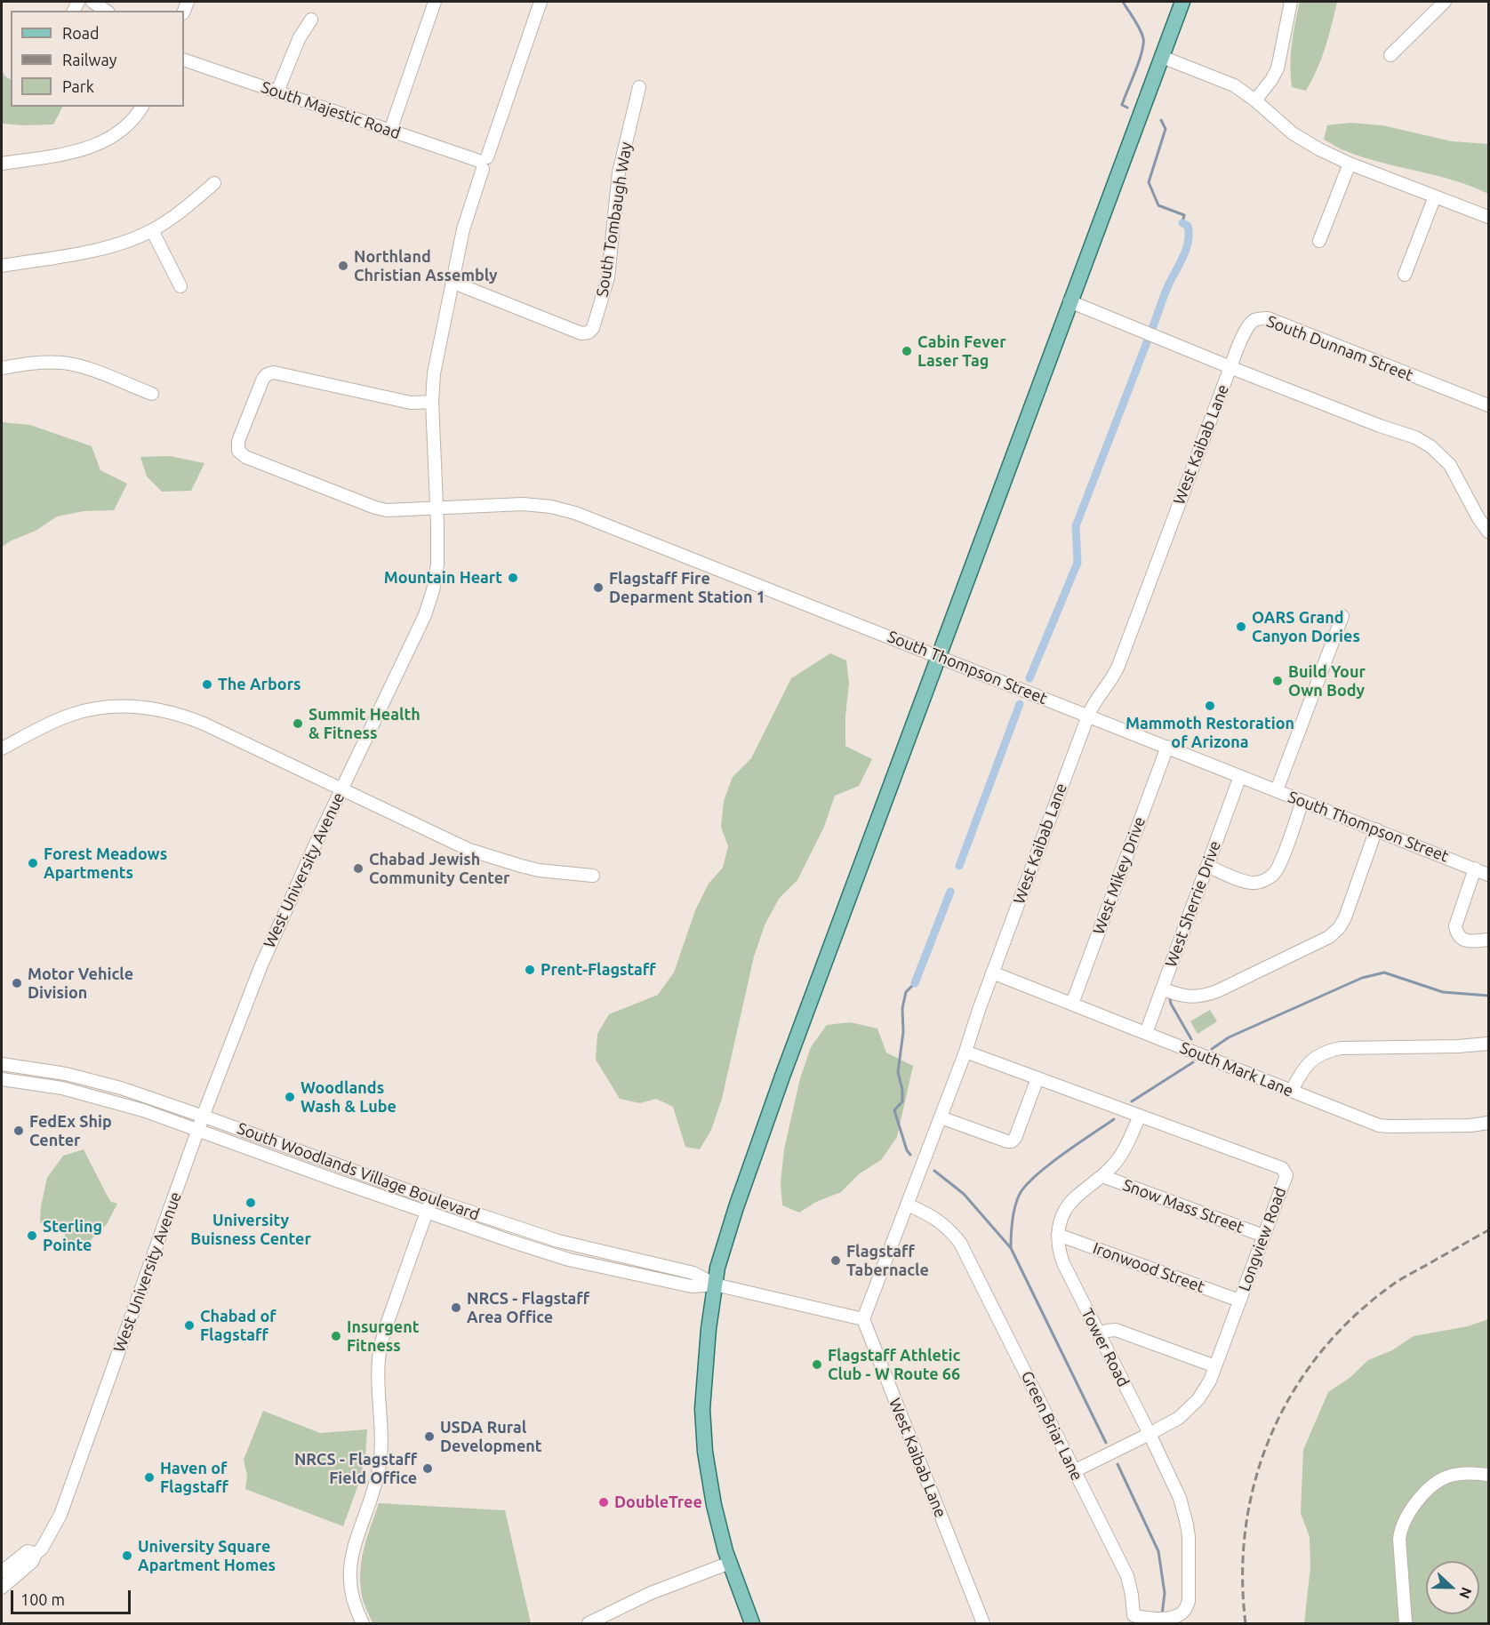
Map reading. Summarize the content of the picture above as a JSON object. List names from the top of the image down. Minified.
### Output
{"streets":{"street":["South Majestic Road","South Tombaugh Way","South Dunnam Street","West Kaibab Lane","South Thompson Street","West University Avenue","West Mikey Drive","West Sherrie Drive","South Mark Lane","South Woodlands Village Boulevard","Snow Mass Street","Longview Road","Ironwood Street","Tower Road","Green Briar Lane"]},"crossings":[["South Majestic Road","West University Avenue"],["South Tombaugh Way","West University Avenue"],["South Dunnam Street","West Kaibab Lane"],["West Kaibab Lane","South Thompson Street"],["West Kaibab Lane","South Mark Lane"],["West Kaibab Lane","South Woodlands Village Boulevard"],["West Kaibab Lane","Longview Road"],["West Kaibab Lane","Green Briar Lane"],["South Thompson Street","West University Avenue"],["South Thompson Street","West Mikey Drive"],["South Thompson Street","West Sherrie Drive"],["West University Avenue","South Woodlands Village Boulevard"],["West Mikey Drive","South Mark Lane"],["West Sherrie Drive","South Mark Lane"],["Snow Mass Street","Longview Road"],["Snow Mass Street","Tower Road"],["Longview Road","Ironwood Street"],["Longview Road","Tower Road"],["Longview Road","Green Briar Lane"],["Ironwood Street","Tower Road"],["Tower Road","Green Briar Lane"]],"places":["Northland Christian Assembly","Cabin Fever Laser Tag","Mountain Heart","Flagstaff Fire Deparment Station 1","OARS Grand Canyon Dories","Build Your Own Body","The Arbors","Mammoth Restoration of Arizona","Summit Health & Fitness","Forest Meadows Apartments","Chabad Jewish Community Center","Prent-Flagstaff","Motor Vehicle Division","Woodlands Wash & Lube","FedEx Ship Center","University Buisness Center","Sterling Pointe","Flagstaff Tabernacle","NRCS - Flagstaff Area Office","Chabad of Flagstaff","Insurgent Fitness","Flagstaff Athletic Club - W Route 66","USDA Rural Development","NRCS - Flagstaff Field Office","Haven of Flagstaff","DoubleTree","University Square Apartment Homes"],"legend":["Road","Railway","Park"],"scale_bar":"100 m","north":"right"}
